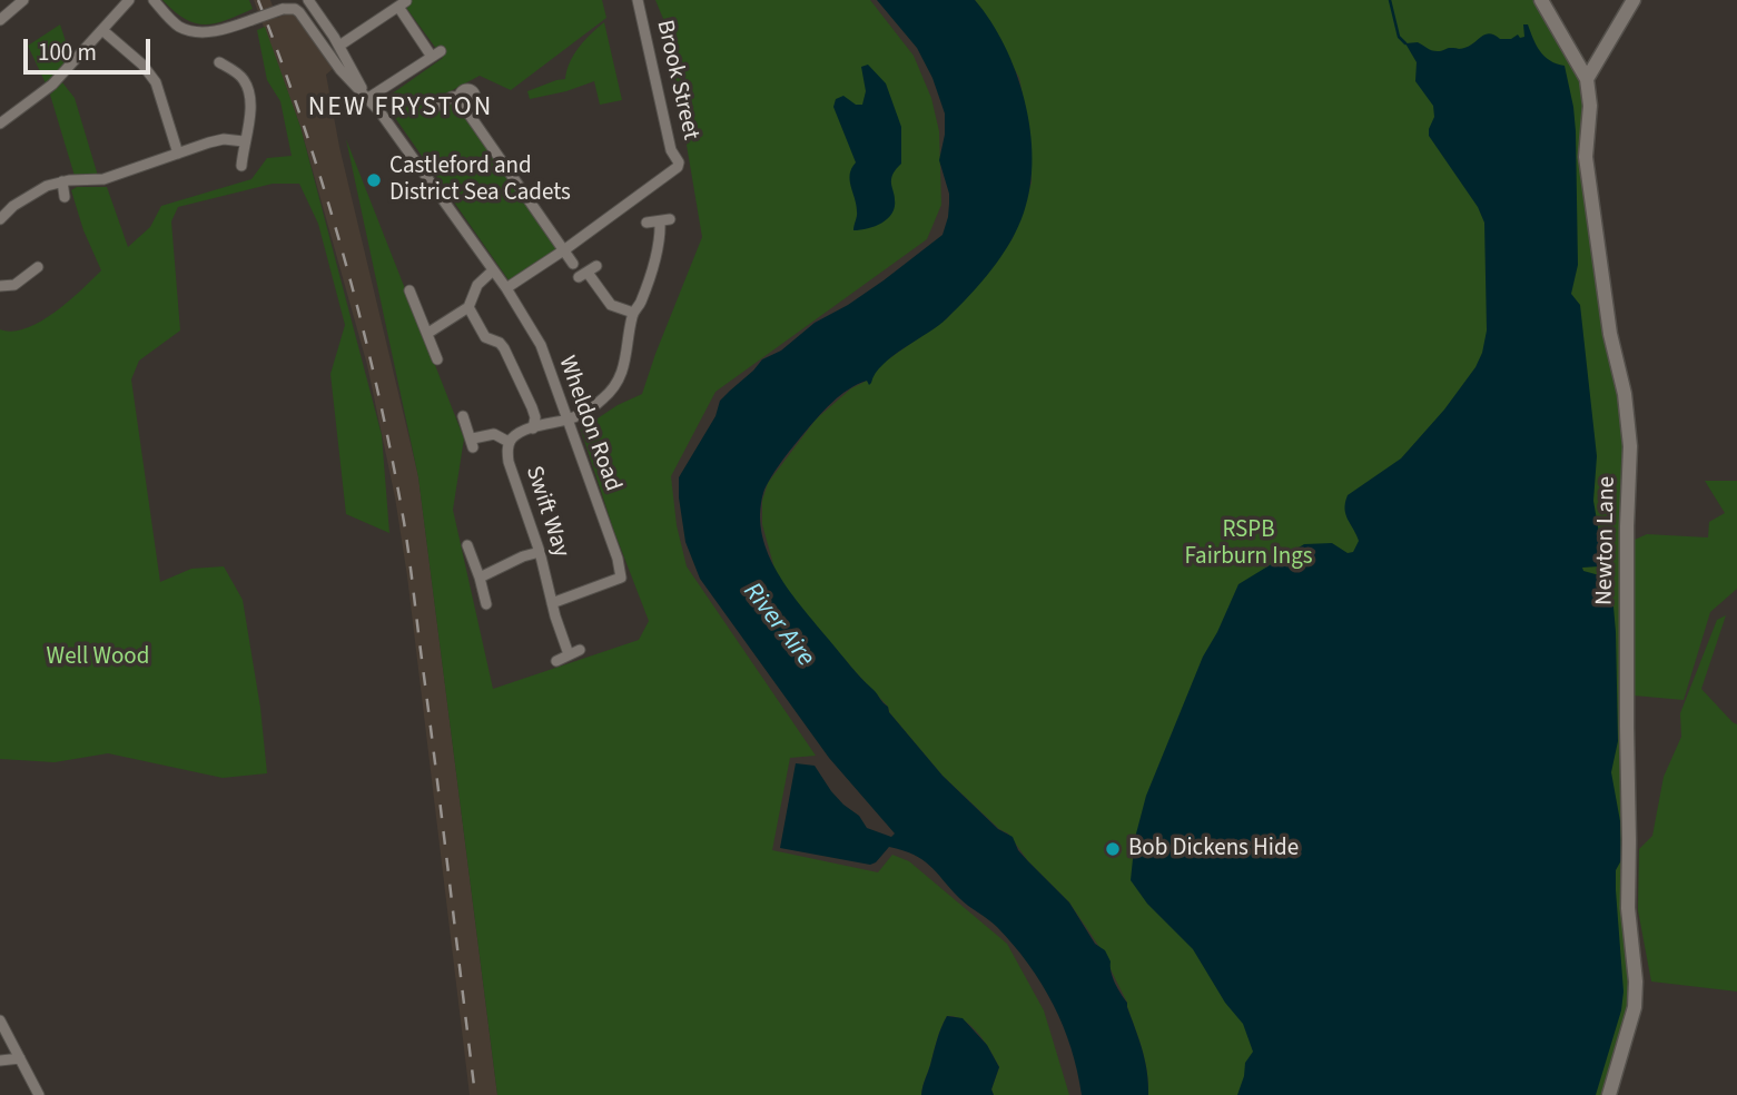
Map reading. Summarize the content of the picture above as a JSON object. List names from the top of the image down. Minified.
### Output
{"streets":{"street":["Brook Street","Wheldon Road","Swift Way","Newton Lane"]},"crossings":[["Wheldon Road","Swift Way"]],"districts":["NEW FRYSTON"],"water":["River Aire"],"parks":["RSPB Fairburn Ings","Well Wood"],"places":["Castleford and District Sea Cadets","Bob Dickens Hide"],"scale_bar":"100 m"}
